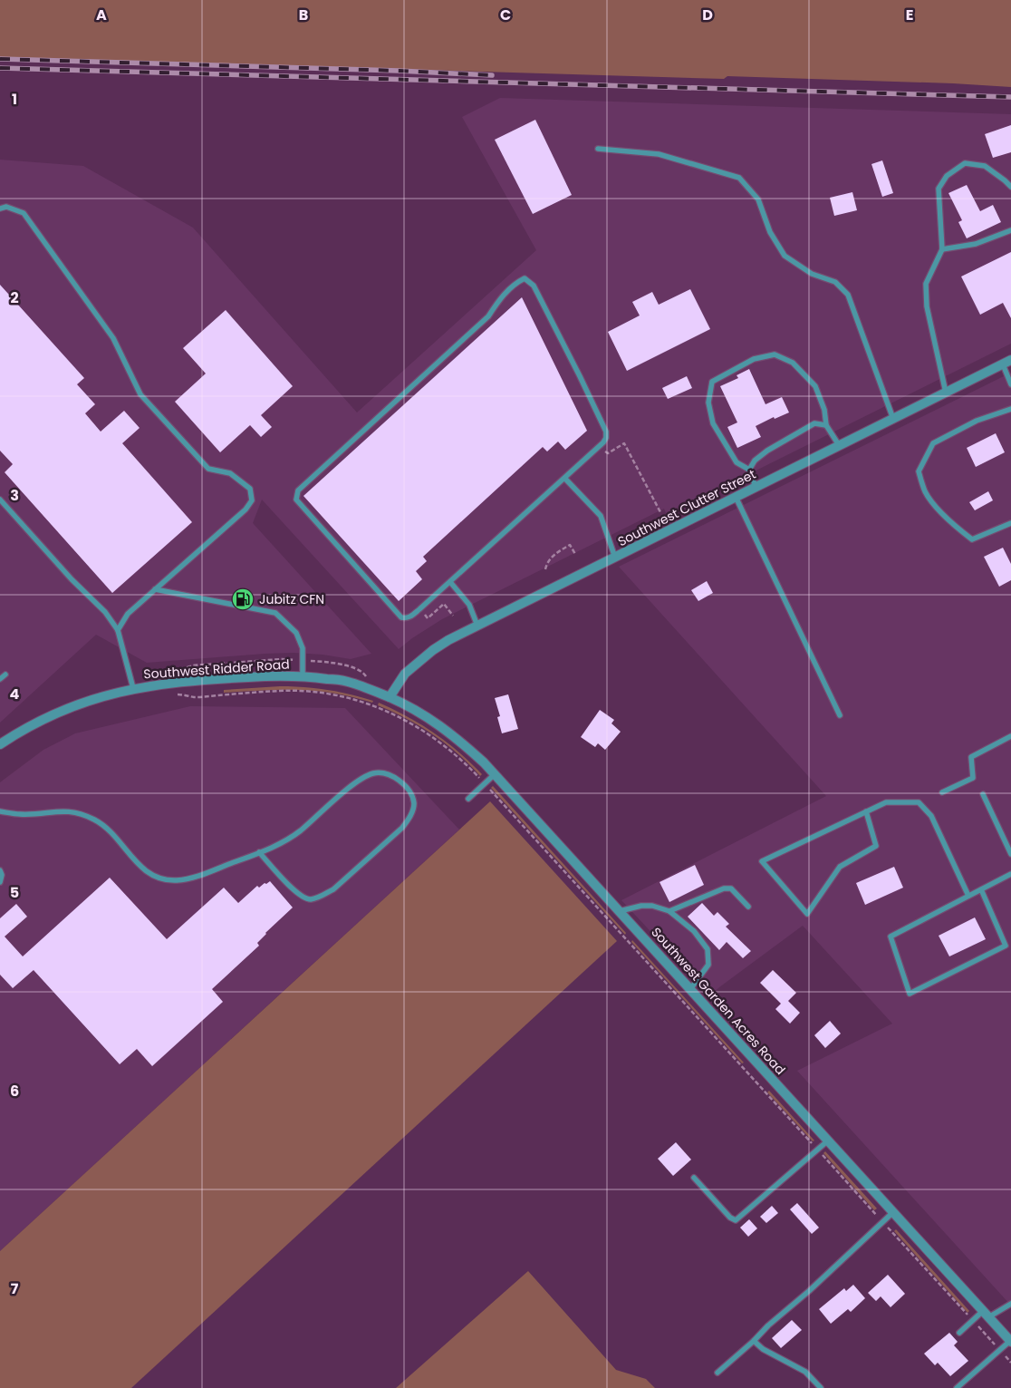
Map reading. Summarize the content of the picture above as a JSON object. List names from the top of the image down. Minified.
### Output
{"streets":{"street":["Southwest Clutter Street","Southwest Ridder Road","Southwest Garden Acres Road"]},"crossings":[["Southwest Clutter Street","Southwest Ridder Road"],["Southwest Clutter Street","Southwest Garden Acres Road"],["Southwest Ridder Road","Southwest Garden Acres Road"]],"places":{"fuel station":["Jubitz CFN"]},"grid":{"columns":["A","B","C","D","E"],"rows":["1","2","3","4","5","6","7"]}}
